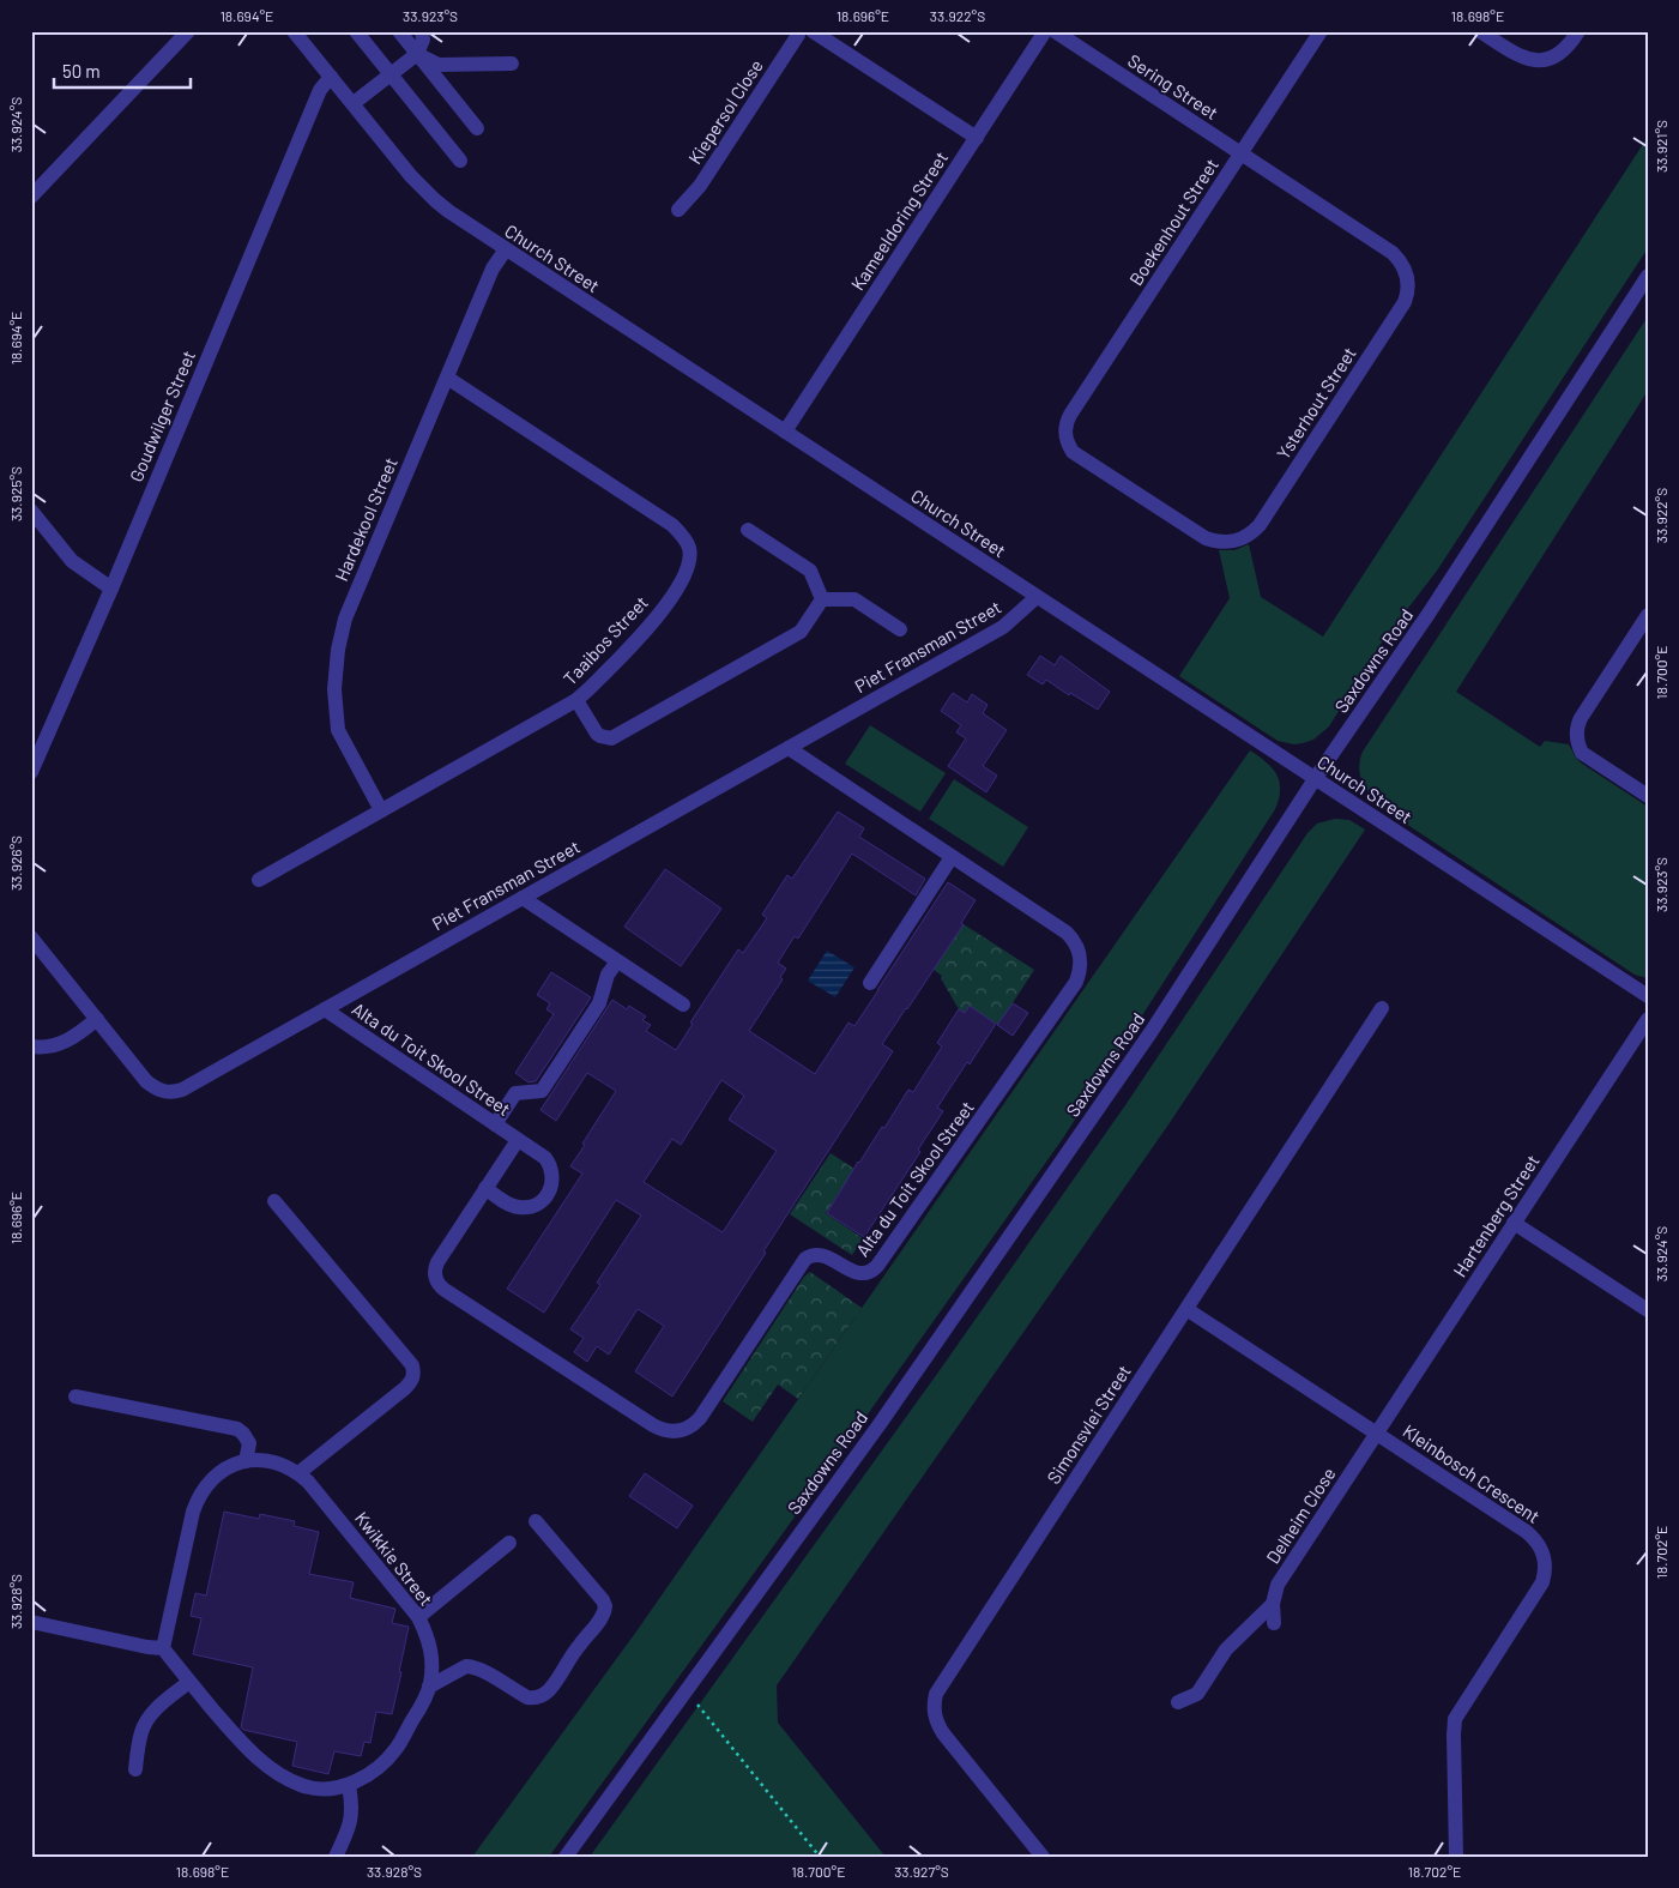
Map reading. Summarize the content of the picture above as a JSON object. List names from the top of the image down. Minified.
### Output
{"streets":{"street":["Sering Street","Kiepersol Close","Kameeldoring Street","Boekenhout Street","Church Street","Ysterhout Street","Goudwilger Street","Hardekool Street","Taaibos Street","Piet Fransman Street","Saxdowns Road","Alta du Toit Skool Street","Hartenberg Street","Simonsvlei Street","Kleinbosch Crescent","Delheim Close","Kwikkie Street"]},"crossings":[["Sering Street","Boekenhout Street"],["Sering Street","Ysterhout Street"],["Kameeldoring Street","Church Street"],["Boekenhout Street","Ysterhout Street"],["Church Street","Goudwilger Street"],["Church Street","Hardekool Street"],["Church Street","Piet Fransman Street"],["Church Street","Saxdowns Road"],["Hardekool Street","Taaibos Street"],["Piet Fransman Street","Alta du Toit Skool Street"],["Hartenberg Street","Kleinbosch Crescent"],["Hartenberg Street","Delheim Close"],["Simonsvlei Street","Kleinbosch Crescent"],["Kleinbosch Crescent","Delheim Close"]],"scale_bar":"50 m","coordinates":["18.694°E","33.923°S","18.696°E","33.922°S","18.698°E","33.924°S","33.921°S","33.925°S","18.700°E","33.926°S","18.702°E","33.928°S","33.927°S"]}
